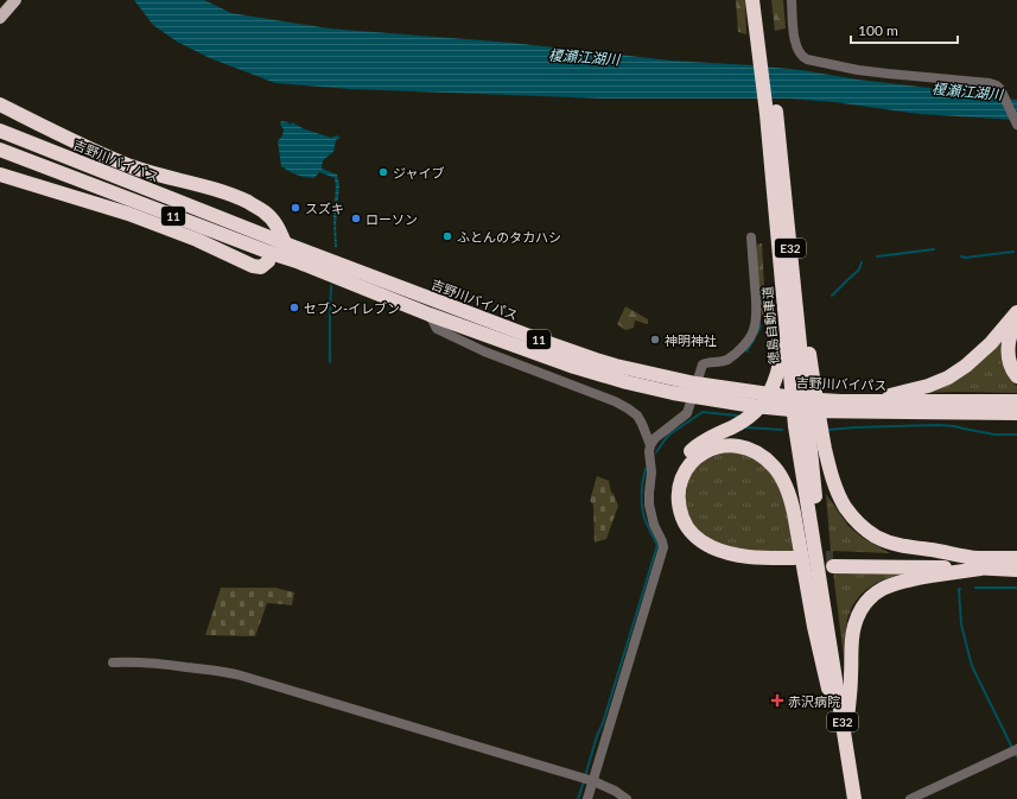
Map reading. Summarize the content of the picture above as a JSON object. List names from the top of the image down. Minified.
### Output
{"streets":{"highway":["吉野川バイパス","11","E32","徳島自動車道"]},"water":["榎瀬江湖川"],"places":{"other":["ジャイブ","スズキ","ローソン","ふとんのタカハシ","セブン-イレブン","神明神社"],"health":["赤沢病院"]},"scale_bar":"100 m"}
